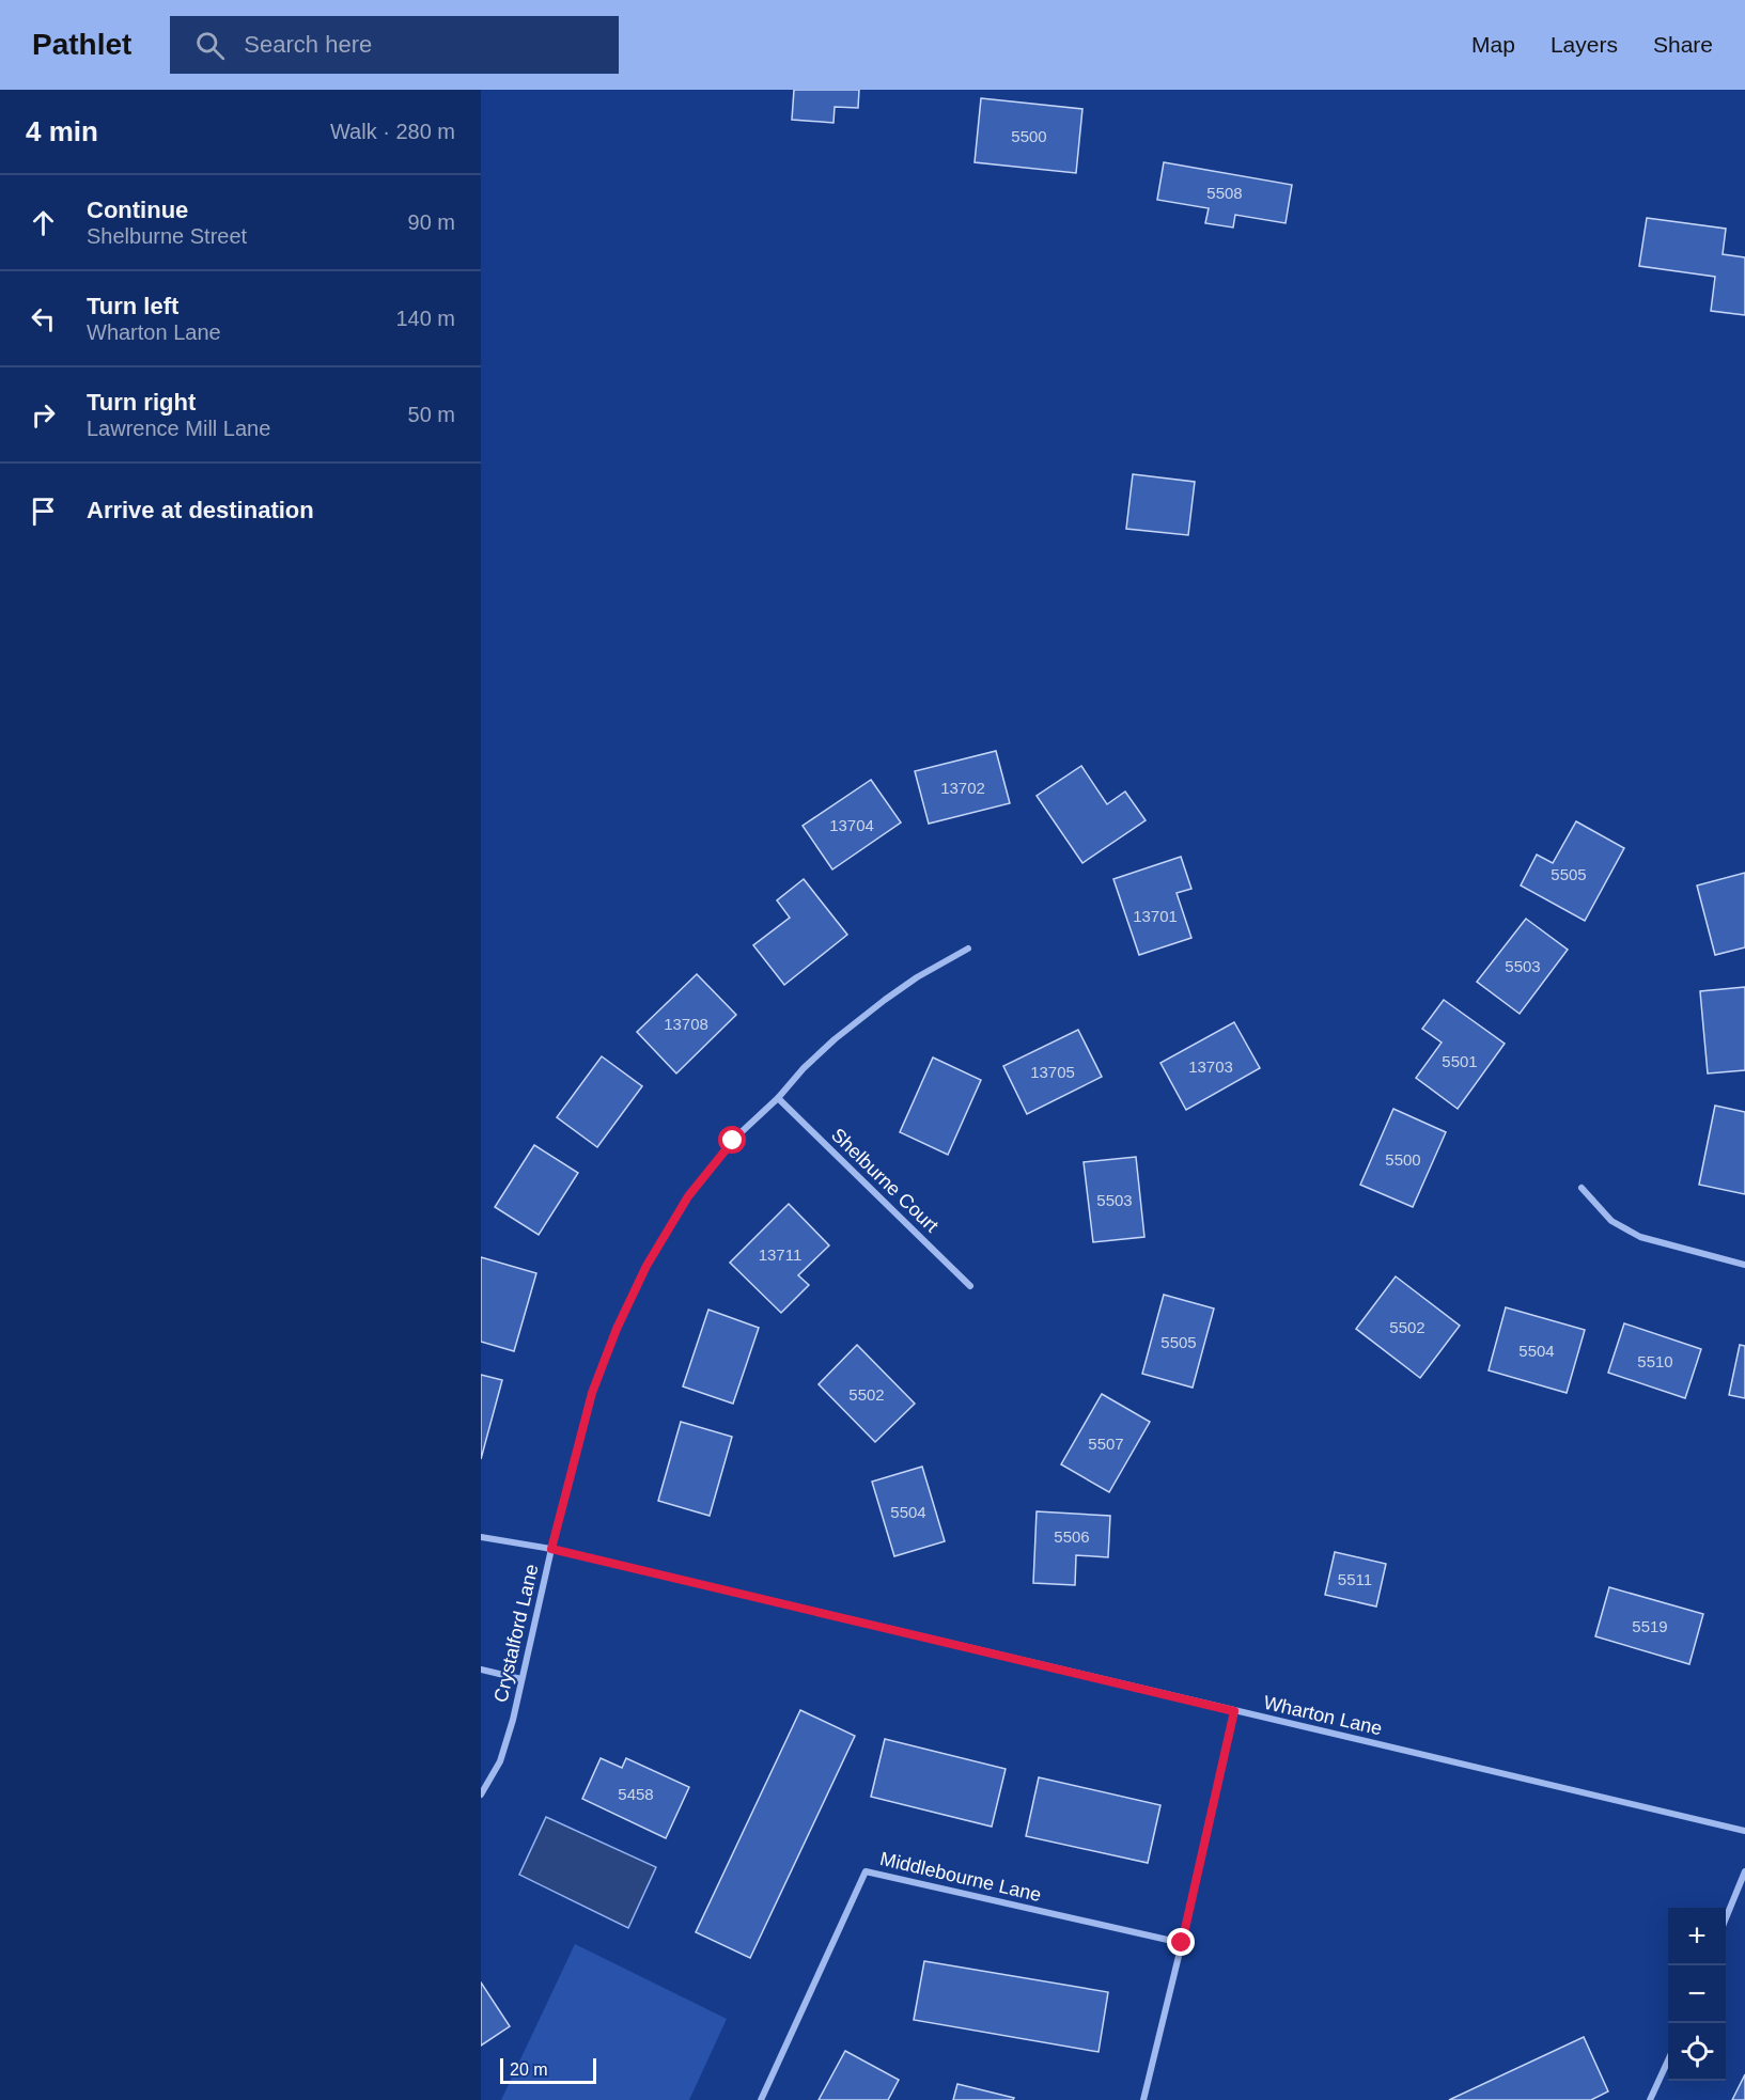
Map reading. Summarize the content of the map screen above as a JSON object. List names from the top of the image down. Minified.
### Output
{"streets":{"street":["Shelburne Court","Crystalford Lane","Wharton Lane","Middlebourne Lane"]},"crossings":[["Shelburne Court","Crystalford Lane"],["Crystalford Lane","Wharton Lane"]],"house_numbers":["5500","5508","13702","13704","5505","13701","5503","13708","5501","13703","13705","5500","5503","13711","5502","5505","5504","5510","5502","5507","5504","5506","5511","5519","5458"],"scale_bar":"20 m","page":{"header":"Pathlet","search":"Search here","nav":["Map","Layers","Share"],"heading":["4 min","Walk · 280 m"],"list":[["Continue","Shelburne Street","90 m"],["Turn left","Wharton Lane","140 m"],["Turn right","Lawrence Mill Lane","50 m"],"Arrive at destination"],"map_buttons":["+","−"],"scale":"20 m"}}
